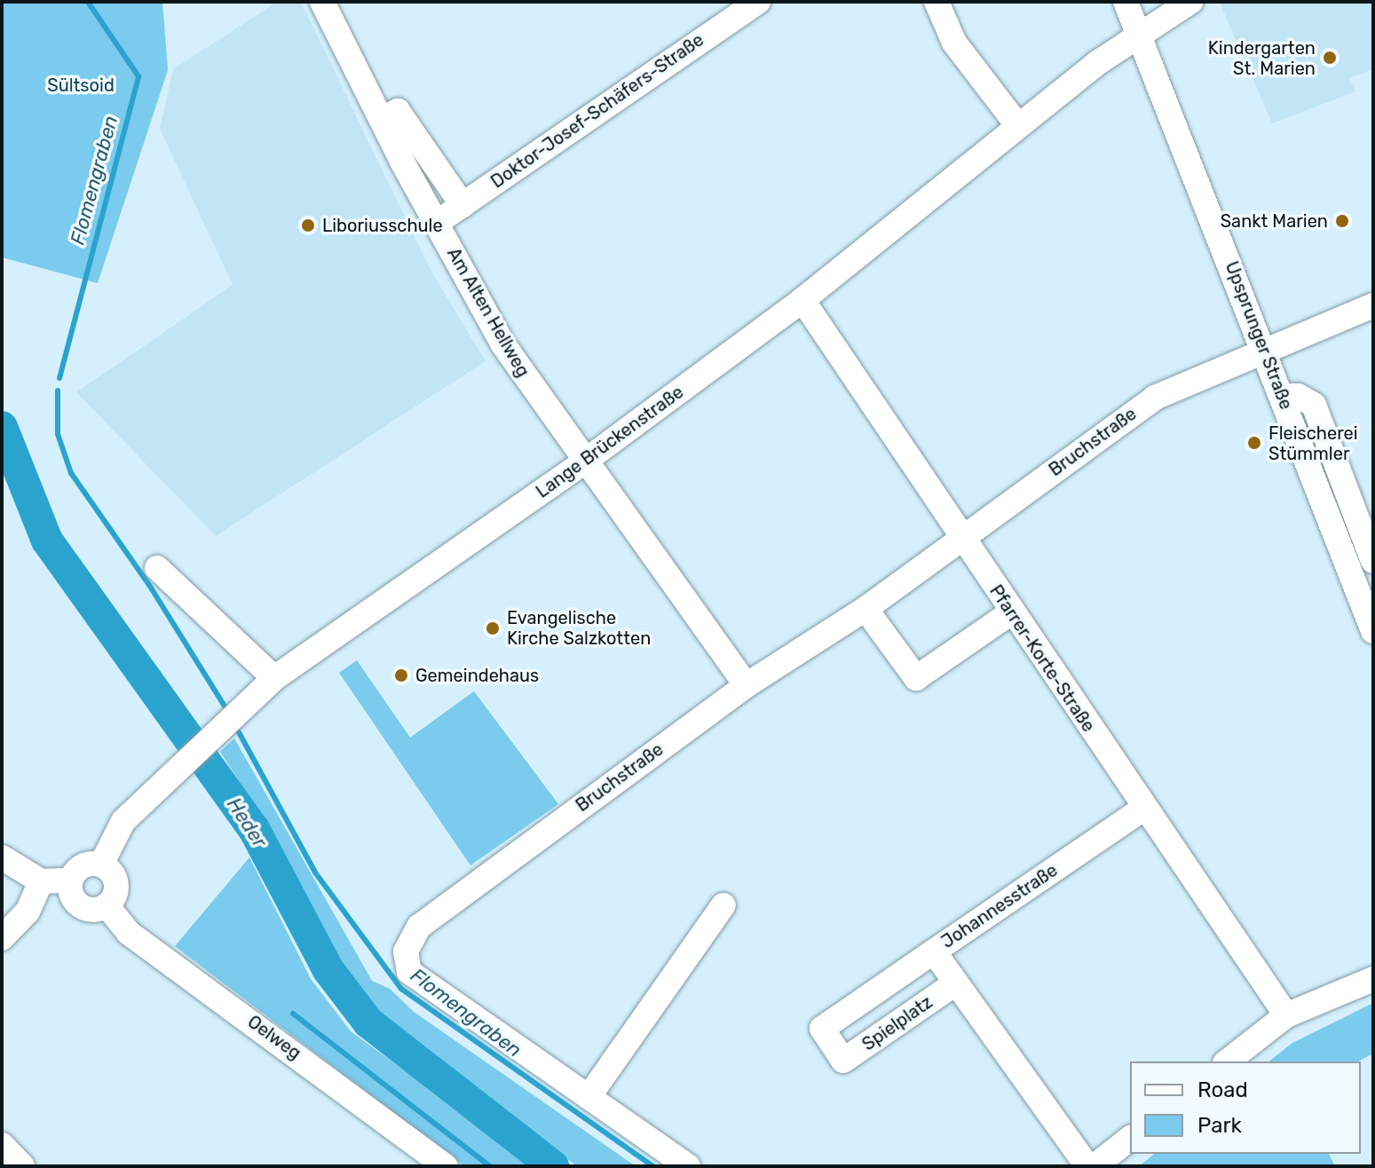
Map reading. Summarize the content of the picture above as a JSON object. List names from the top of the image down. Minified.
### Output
{"streets":{"street":["Doktor-Josef-Schäfers-Straße","Am Alten Hellweg","Upsprunger Straße","Lange Brückenstraße","Bruchstraße","Pfarrer-Korte-Straße","Johannesstraße","Spielplatz","Oelweg"]},"crossings":[["Doktor-Josef-Schäfers-Straße","Am Alten Hellweg"],["Am Alten Hellweg","Lange Brückenstraße"],["Am Alten Hellweg","Bruchstraße"],["Upsprunger Straße","Lange Brückenstraße"],["Upsprunger Straße","Bruchstraße"],["Lange Brückenstraße","Pfarrer-Korte-Straße"],["Lange Brückenstraße","Oelweg"],["Bruchstraße","Pfarrer-Korte-Straße"],["Pfarrer-Korte-Straße","Johannesstraße"],["Johannesstraße","Spielplatz"]],"water":["Flomengraben","Heder"],"parks":["Sültsoid"],"places":["Kindergarten St. Marien","Sankt Marien","Liboriusschule","Fleischerei Stümmler","Evangelische Kirche Salzkotten","Gemeindehaus"],"legend":["Road","Park"]}
